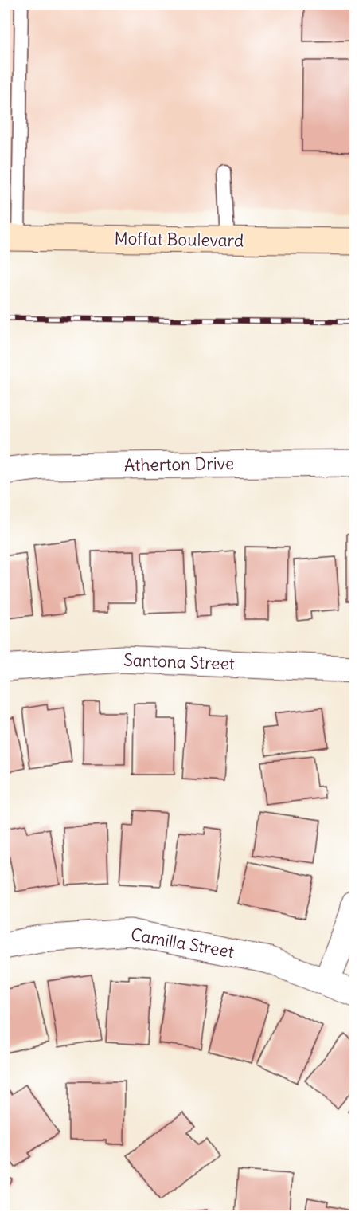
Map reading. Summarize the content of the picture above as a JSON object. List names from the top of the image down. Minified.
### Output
{"streets":{"main road":["Moffat Boulevard"],"street":["Atherton Drive","Santona Street","Camilla Street"]}}
